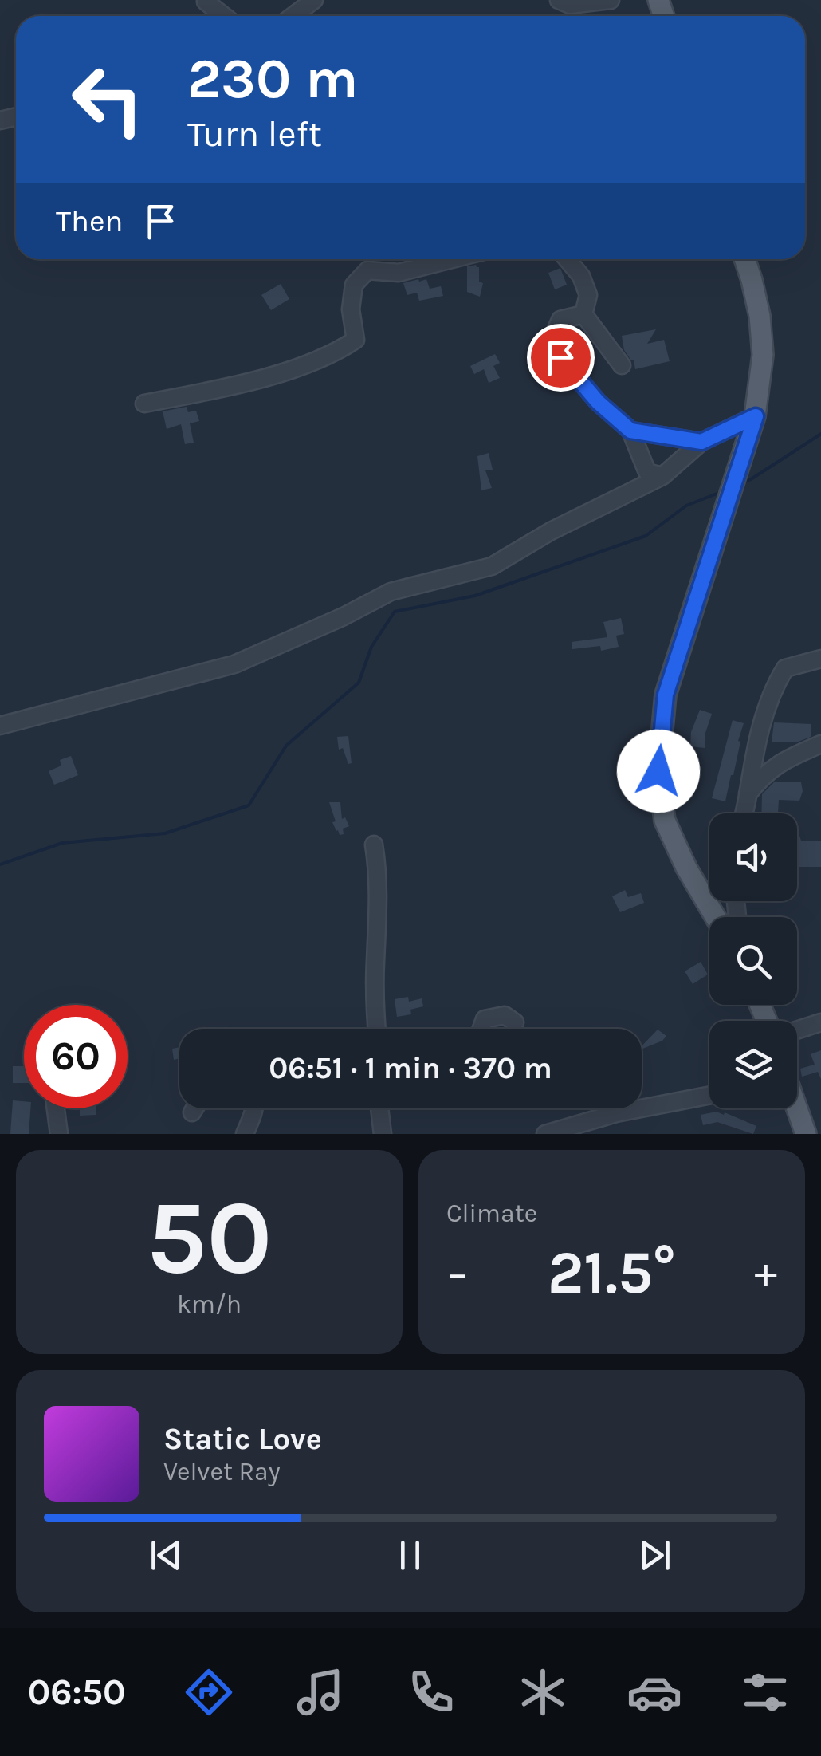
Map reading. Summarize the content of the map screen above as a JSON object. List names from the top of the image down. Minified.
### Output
{"page":{"turn":["230 m","Turn left"],"then":"Then","limit":"60","trip":"06:51 · 1 min · 370 m","tile":[["50","km/h"],"Climate"],"heat":["−","21.5°","+"],"song":["Static Love","Velvet Ray"],"tabs":"06:50"}}
